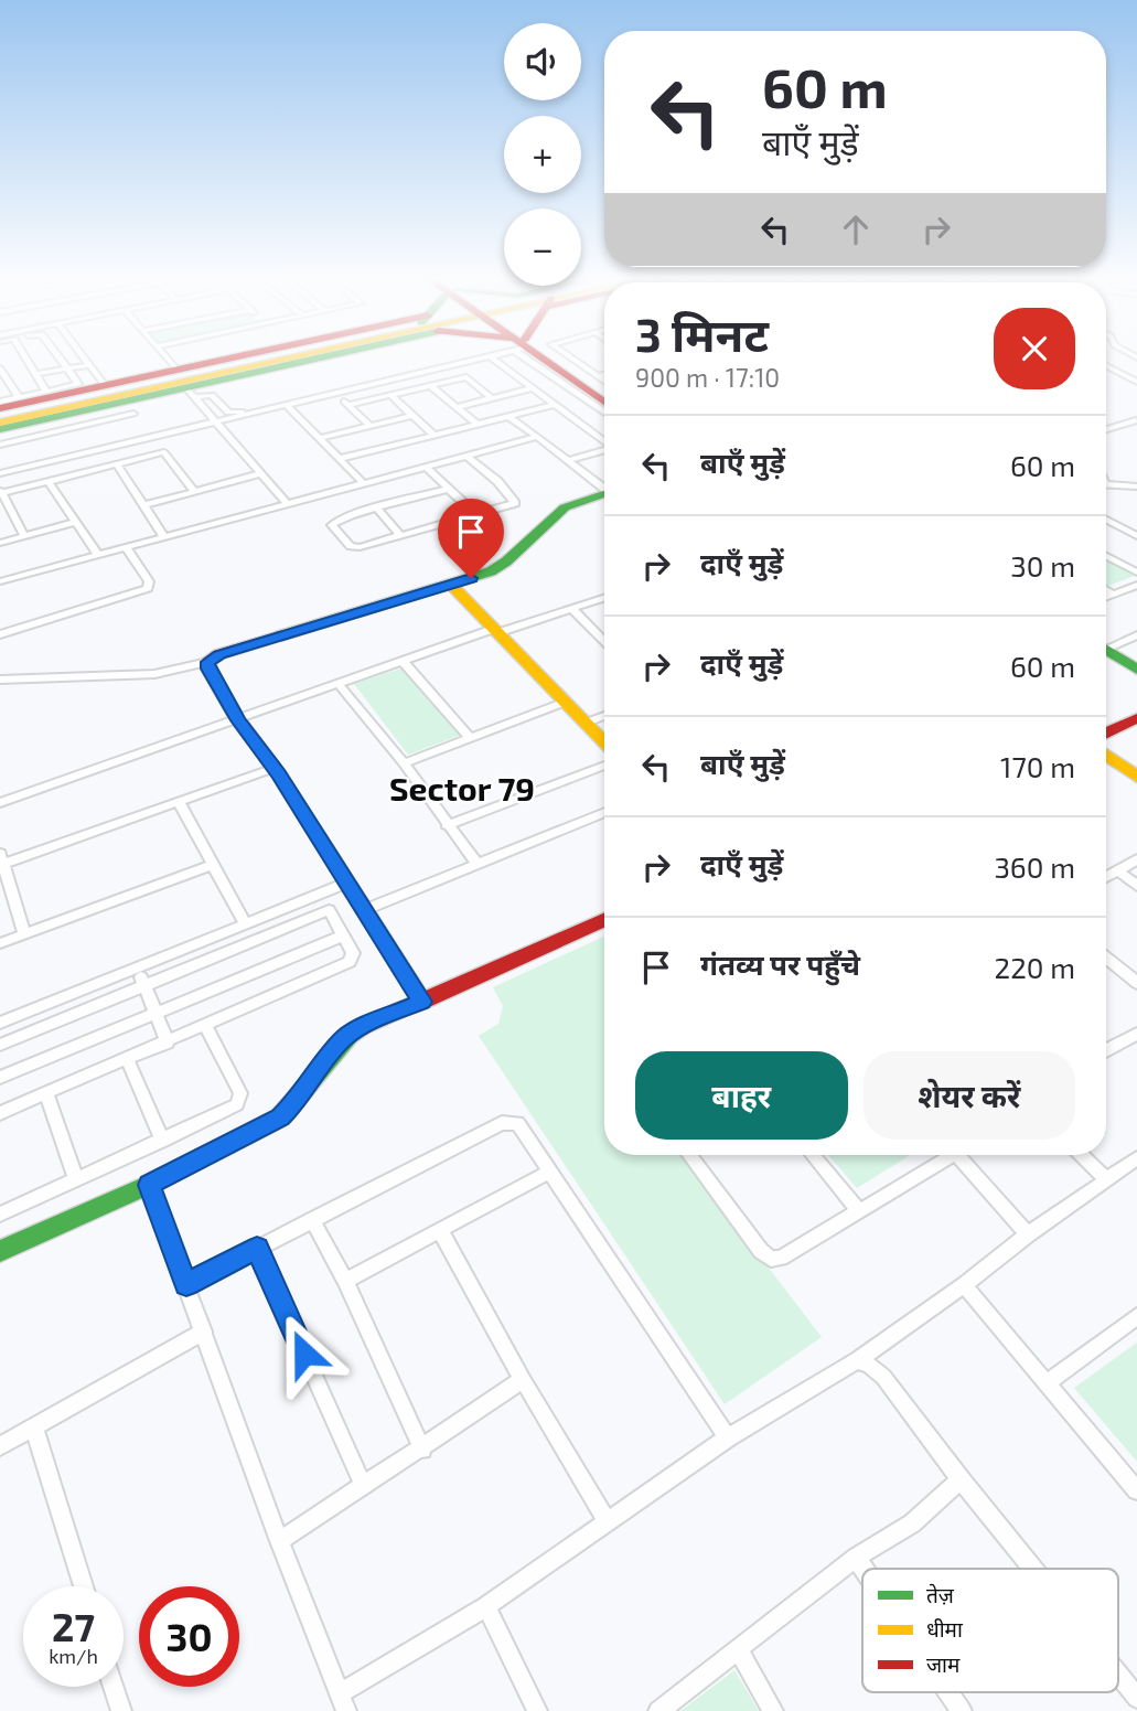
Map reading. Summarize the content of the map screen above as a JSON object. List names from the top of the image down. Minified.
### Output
{"districts":["Sector 79"],"legend":["तेज़","धीमा","जाम"],"page":{"map_buttons":["+","−"],"turn":["60 m","बाएँ मुड़ें"],"heading":["3 मिनट","900 m · 17:10"],"list":[{"name":"बाएँ मुड़ें","value":"60 m"},{"name":"दाएँ मुड़ें","value":"30 m"},{"name":"दाएँ मुड़ें","value":"60 m"},{"name":"बाएँ मुड़ें","value":"170 m"},{"name":"दाएँ मुड़ें","value":"360 m"},{"name":"गंतव्य पर पहुँचे","value":"220 m"}],"buttons":["बाहर","शेयर करें"],"speed":"27 km/h","limit":"30"}}
